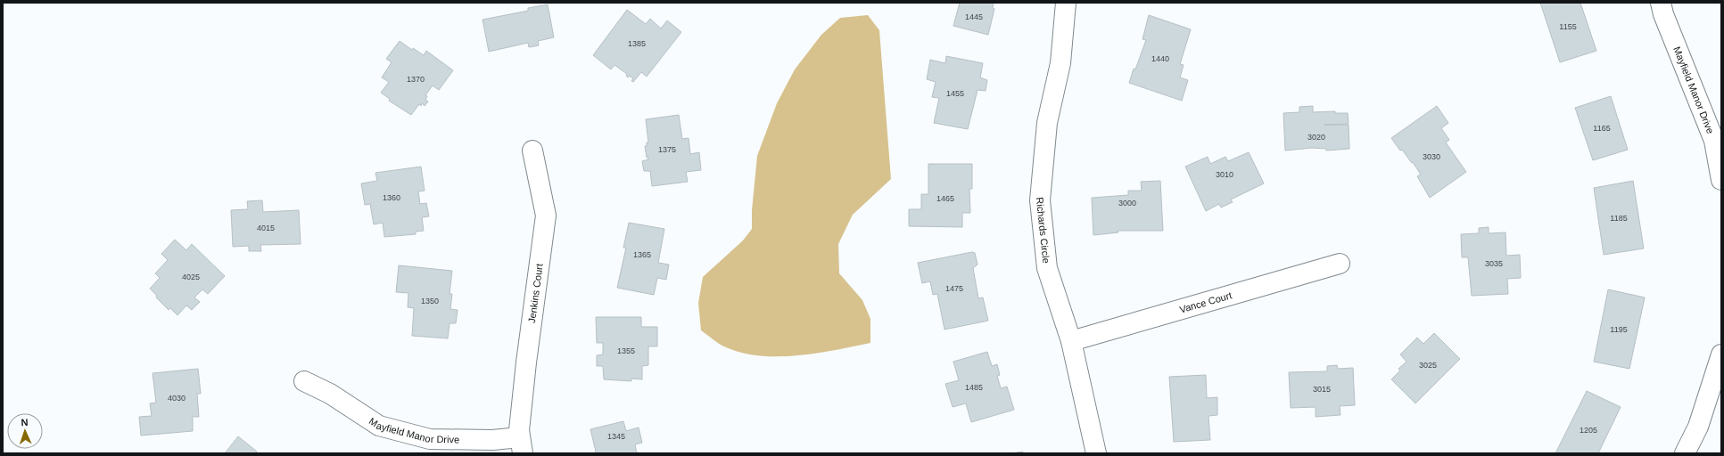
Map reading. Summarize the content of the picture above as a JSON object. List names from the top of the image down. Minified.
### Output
{"streets":{"street":["Mayfield Manor Drive","Richards Circle","Jenkins Court","Vance Court"]},"crossings":[["Mayfield Manor Drive","Jenkins Court"],["Richards Circle","Vance Court"]],"house_numbers":["1445","1155","1385","1440","1370","1455","1165","3020","1375","3030","3010","1360","1465","3000","1185","4015","1365","3035","4025","1475","1350","1195","1355","3025","1485","3015","4030","1205","1345"],"north":"top"}
